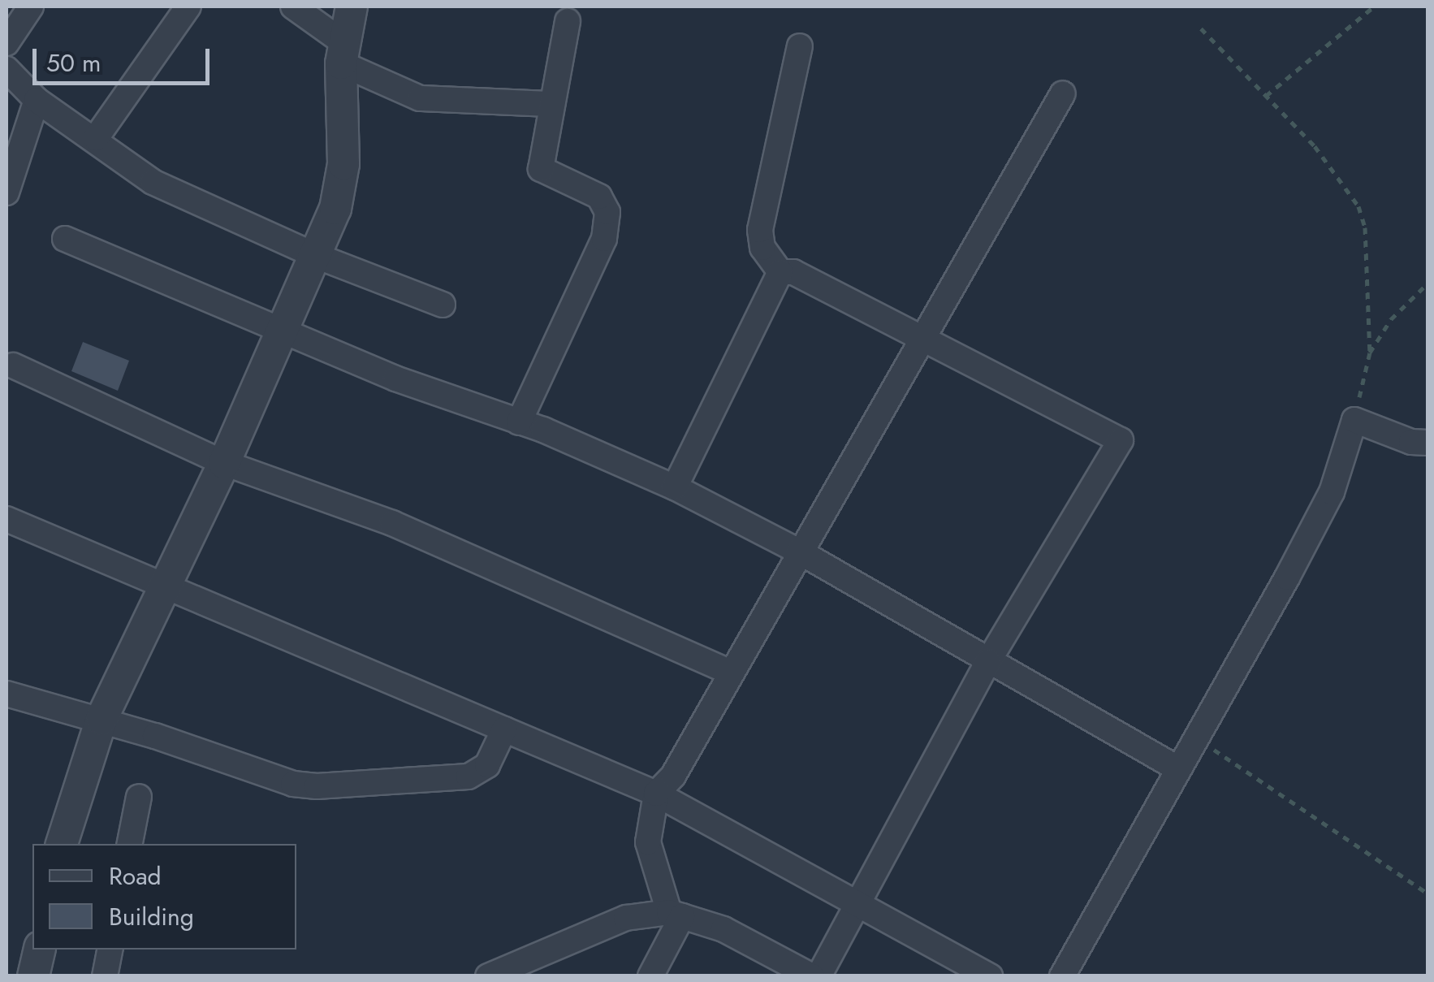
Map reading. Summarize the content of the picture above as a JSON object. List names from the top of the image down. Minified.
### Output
{"legend":["Road","Building"],"scale_bar":"50 m"}
